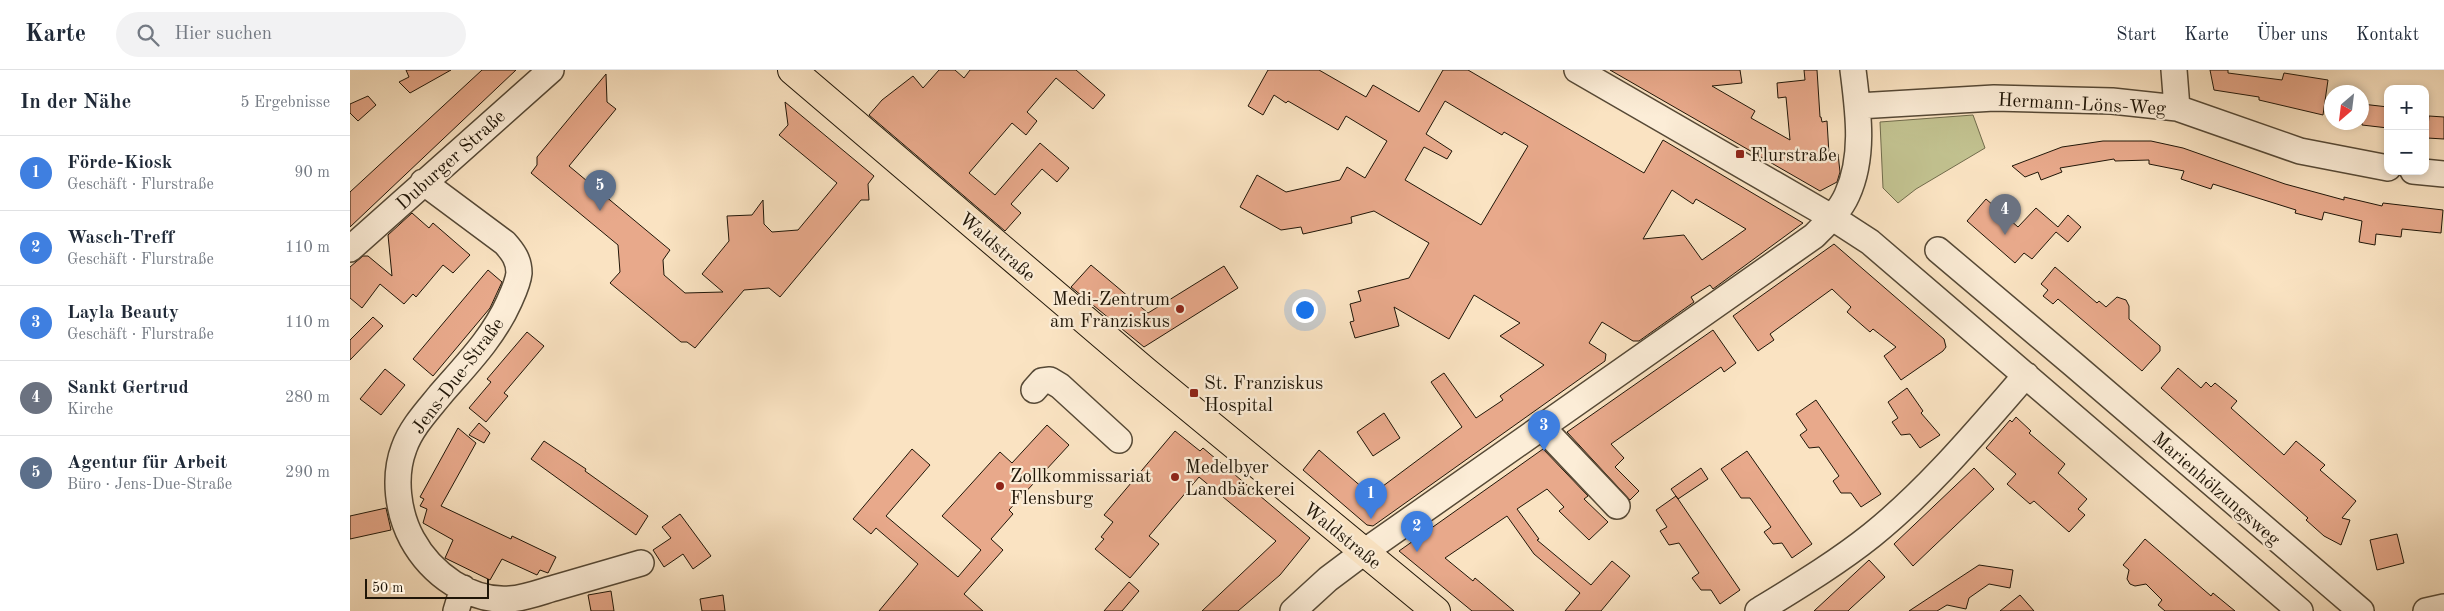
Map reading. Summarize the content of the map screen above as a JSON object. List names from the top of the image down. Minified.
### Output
{"streets":{"main road":["Waldstraße"],"street":["Hermann-Löns-Weg","Duburger Straße","Jens-Due-Straße","Marienhölzungsweg"]},"crossings":[["Duburger Straße","Jens-Due-Straße"]],"places":{"transit":["Flurstraße","St. Franziskus Hospital"],"other":["Medi-Zentrum am Franziskus","Medelbyer Landbäckerei","Zollkommissariat Flensburg"]},"scale_bar":"50 m","north":"bottom left","page":{"header":"Karte","search":"Hier suchen","nav":["Start","Karte","Über uns","Kontakt"],"heading":["In der Nähe","5 Ergebnisse"],"map_buttons":["+","−"],"list":[{"mark":"1","name":"Förde-Kiosk","note":"Geschäft · Flurstraße","value":"90 m"},{"mark":"2","name":"Wasch-Treff","note":"Geschäft · Flurstraße","value":"110 m"},{"mark":"3","name":"Layla Beauty","note":"Geschäft · Flurstraße","value":"110 m"},{"mark":"4","name":"Sankt Gertrud","note":"Kirche","value":"280 m"},{"mark":"5","name":"Agentur für Arbeit","note":"Büro · Jens-Due-Straße","value":"290 m"}],"pins":["5","4","3","1","2"],"scale":"50 m"}}
